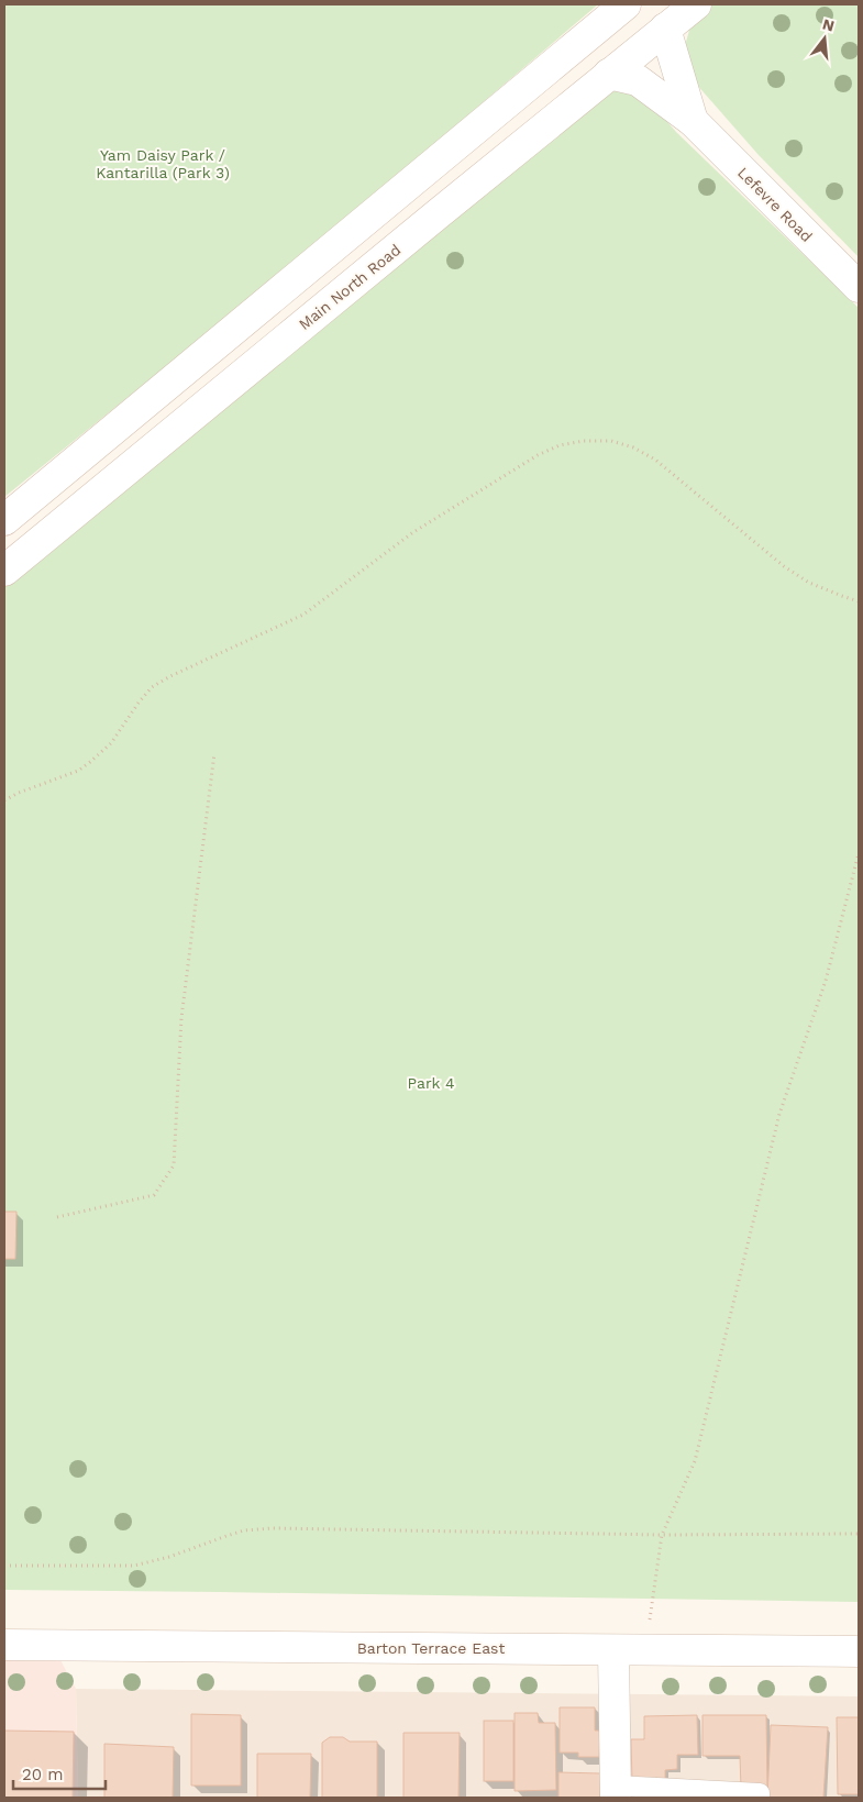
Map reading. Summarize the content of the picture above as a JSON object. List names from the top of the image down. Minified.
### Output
{"streets":{"main road":["Lefevre Road","Main North Road","Barton Terrace East"]},"crossings":[["Lefevre Road","Main North Road"]],"parks":["Yam Daisy Park / Kantarilla (Park 3)","Park 4"],"scale_bar":"20 m","north":"top"}
